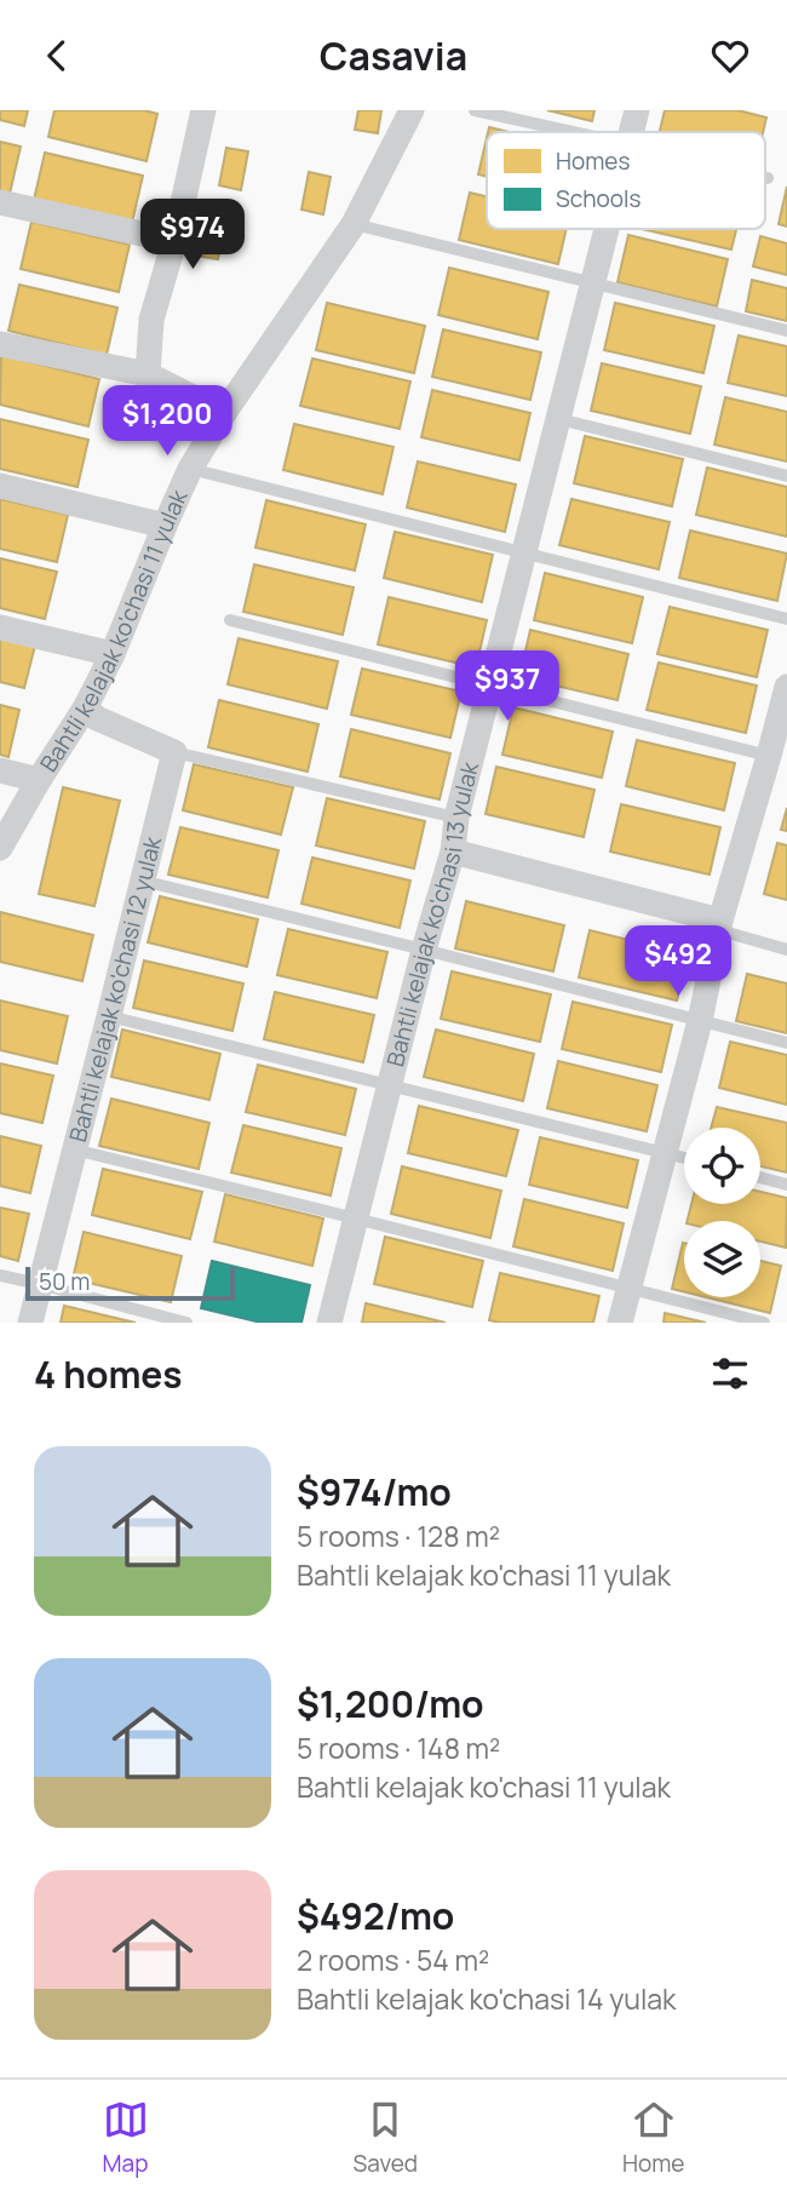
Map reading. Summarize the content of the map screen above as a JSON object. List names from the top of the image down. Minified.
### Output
{"streets":{"street":["Bahtli kelajak ko'chasi 11 yulak","Bahtli kelajak ko'chasi 13 yulak","Bahtli kelajak ko'chasi 12 yulak"]},"legend":["Homes","Schools"],"scale_bar":"50 m","page":{"header":"Casavia","price":["$974","$1,200","$937","$492"],"scale":"50 m","heading":"4 homes","list":[{"name":"$974/mo","note":"5 rooms · 128 m² · Bahtli kelajak ko'chasi 11 yulak"},{"name":"$1,200/mo","note":"5 rooms · 148 m² · Bahtli kelajak ko'chasi 11 yulak"},{"name":"$492/mo","note":"2 rooms · 54 m² · Bahtli kelajak ko'chasi 14 yulak"}],"tabs":["Map","Saved","Home"]}}
